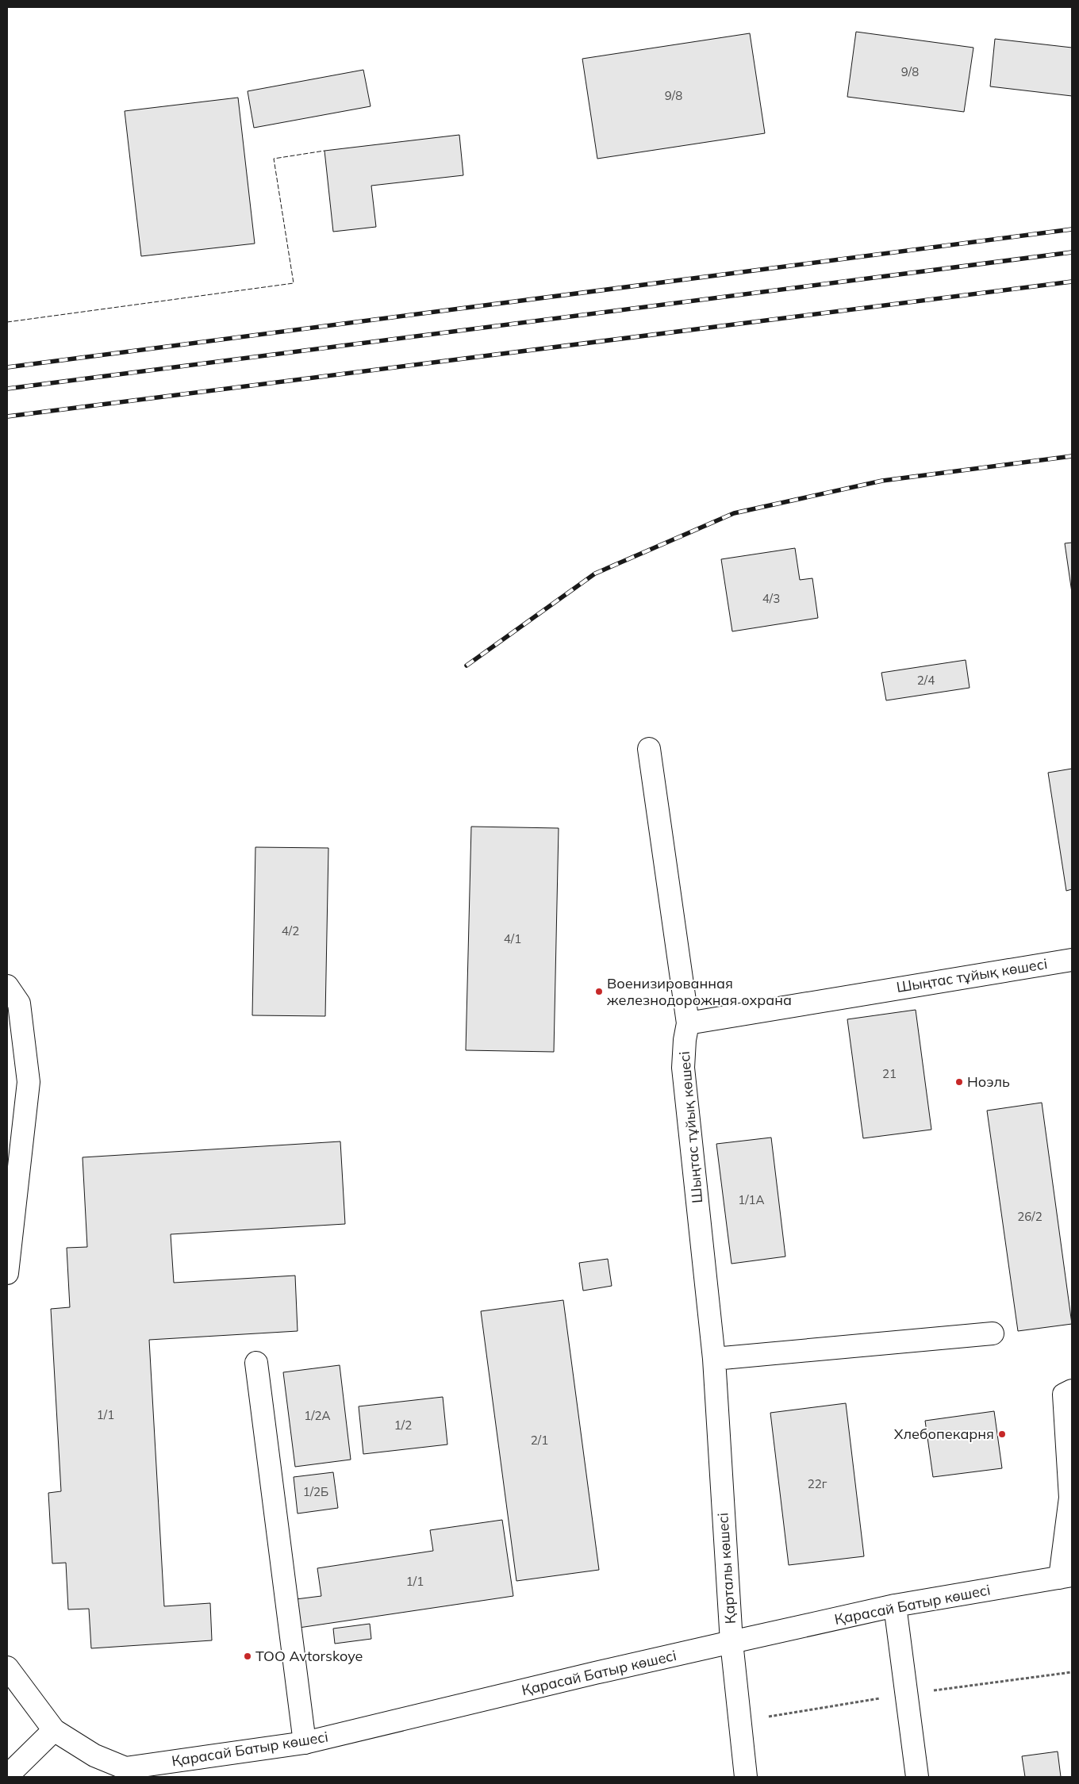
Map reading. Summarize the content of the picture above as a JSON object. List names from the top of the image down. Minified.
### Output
{"streets":{"street":["Шыңтас тұйық көшесі","Қарталы көшесі","Қарасай Батыр көшесі"]},"crossings":[["Шыңтас тұйық көшесі","Қарталы көшесі"],["Қарталы көшесі","Қарасай Батыр көшесі"]],"places":["Военизированная железнодорожная охрана","Ноэль","Хлебопекарня","ТОО Avtorskoye"],"house_numbers":["9/8","9/8","4/3","2/4","4/2","4/1","21","1/1А","26/2","1/1","1/2А","1/2","2/1","22г","1/2Б","1/1"]}
